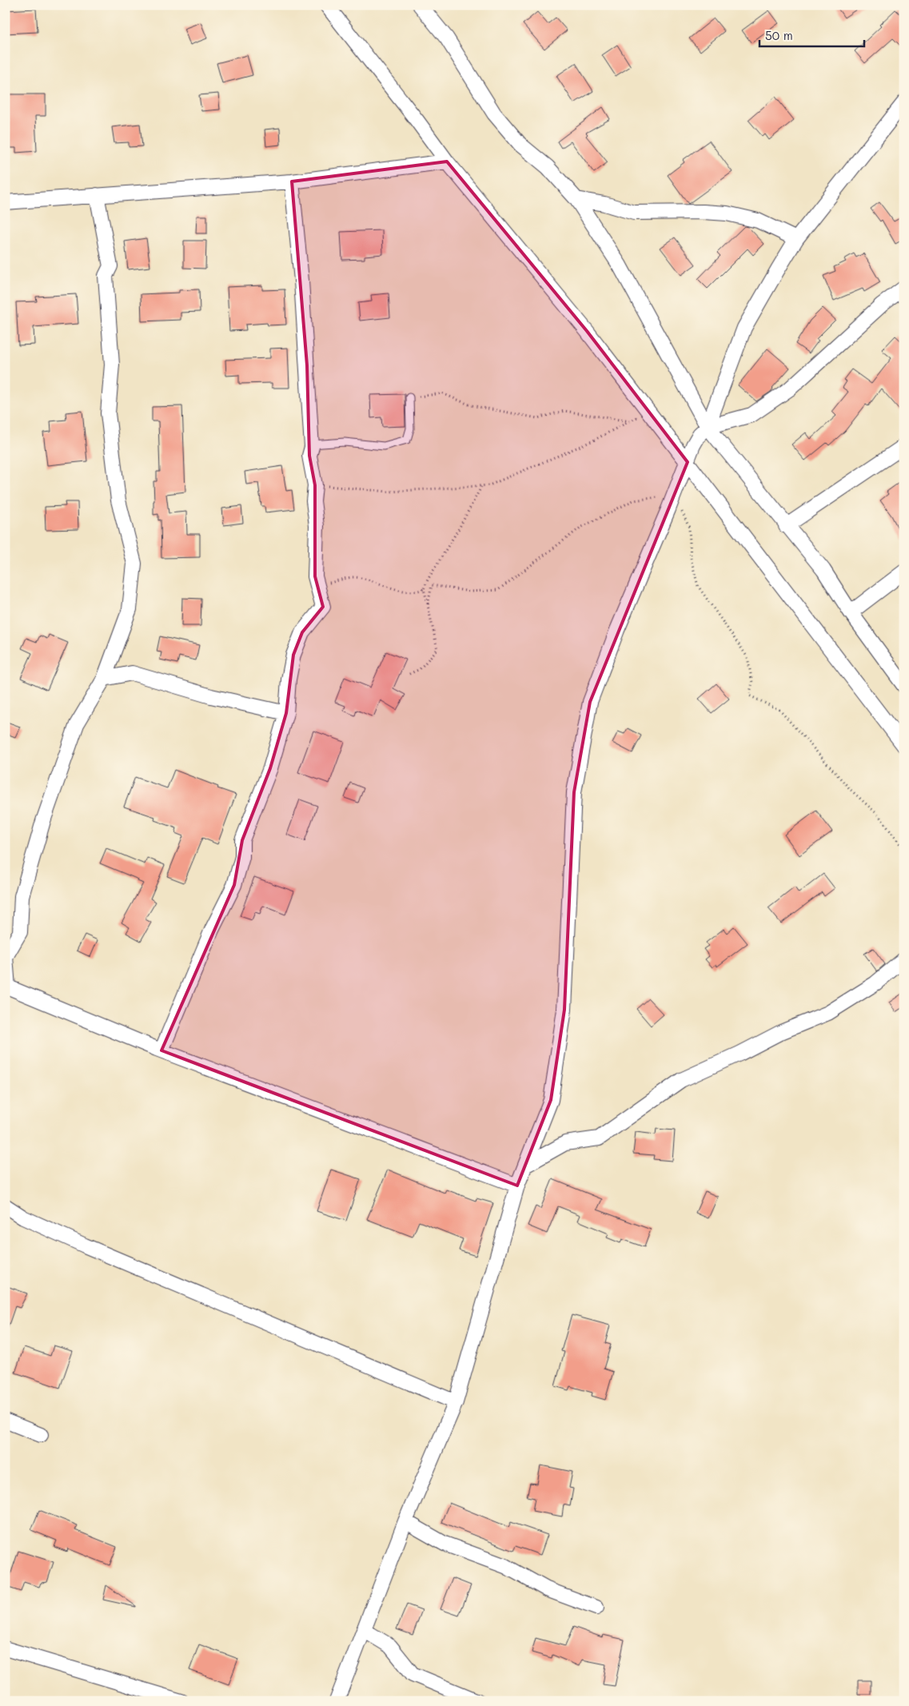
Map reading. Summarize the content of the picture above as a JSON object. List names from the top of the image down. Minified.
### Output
{"scale_bar":"50 m"}
